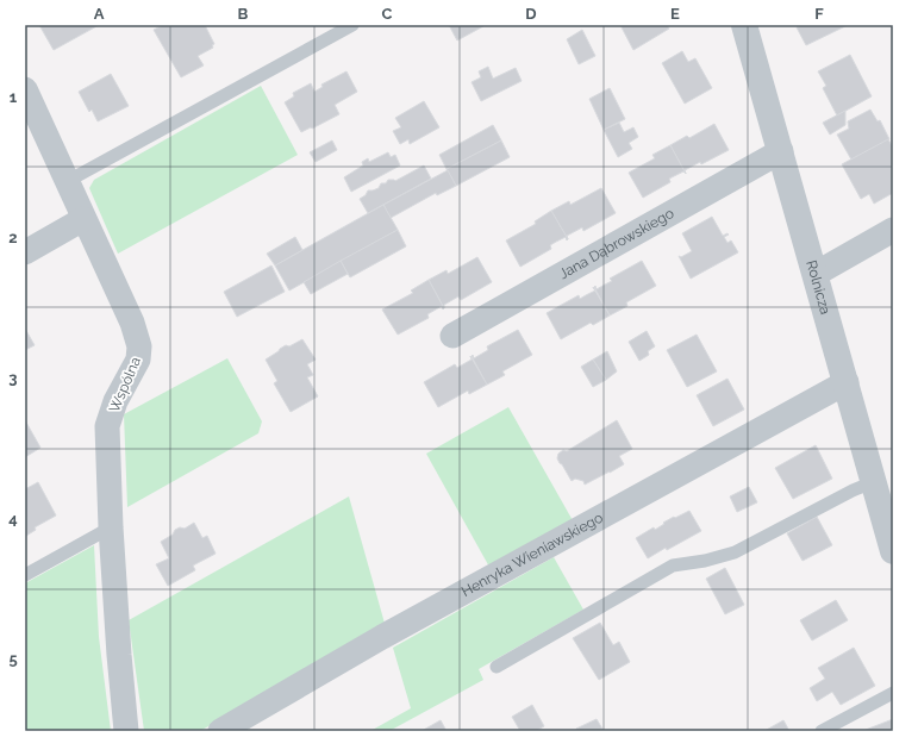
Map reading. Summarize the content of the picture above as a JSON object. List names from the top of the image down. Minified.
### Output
{"streets":{"street":["Jana Dąbrowskiego","Rolnicza","Wspólna","Henryka Wieniawskiego"]},"crossings":[["Jana Dąbrowskiego","Rolnicza"],["Rolnicza","Henryka Wieniawskiego"]],"grid":{"columns":["A","B","C","D","E","F"],"rows":["1","2","3","4","5"]}}
